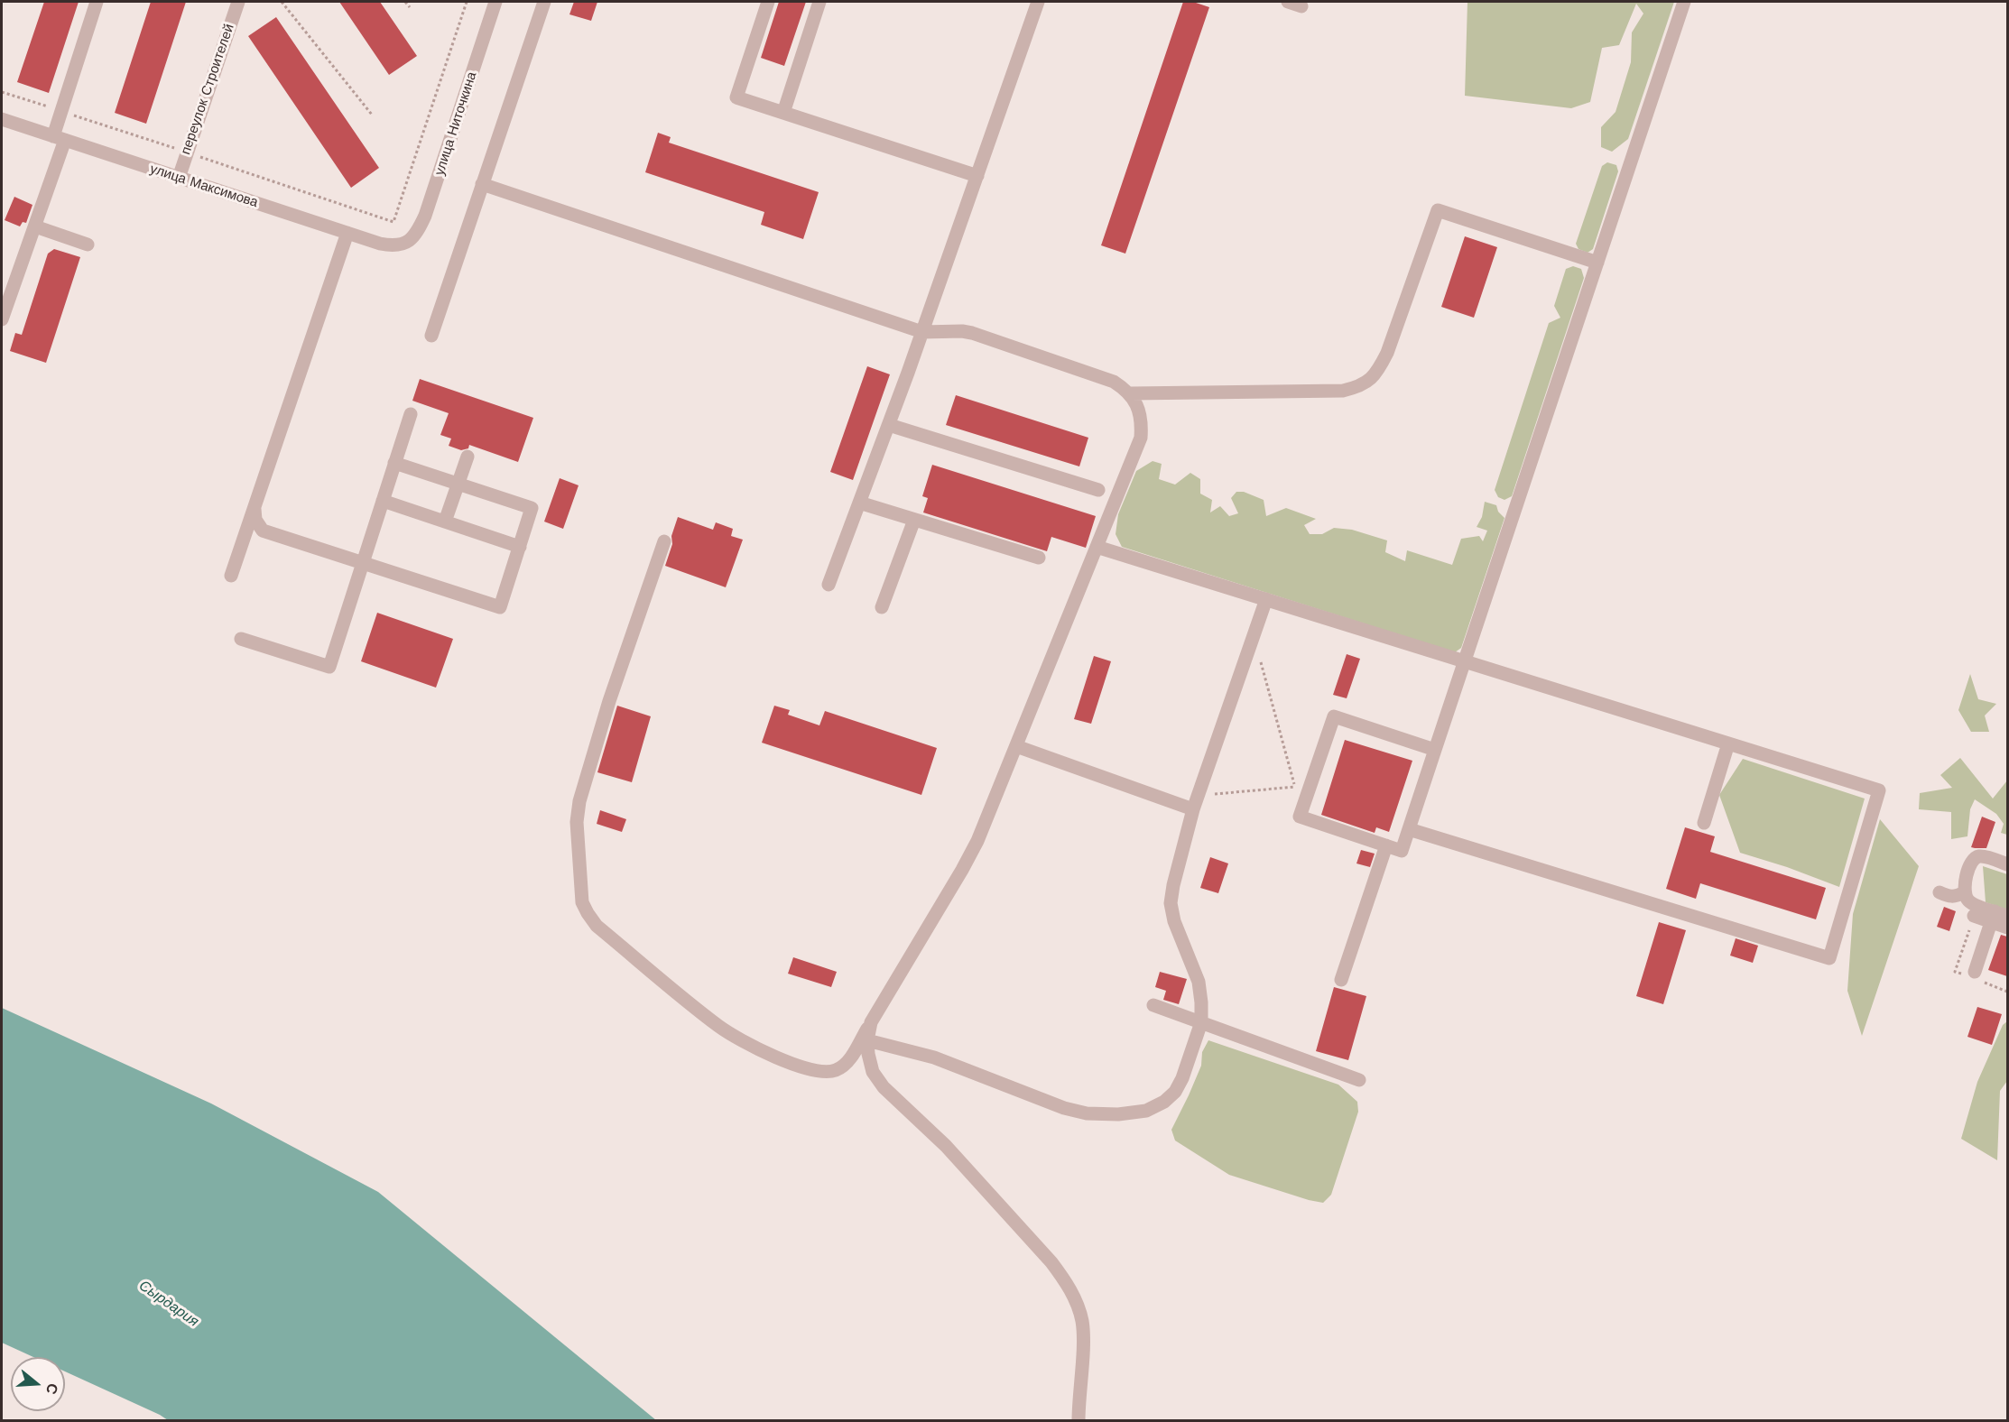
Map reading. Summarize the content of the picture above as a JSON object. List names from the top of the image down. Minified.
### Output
{"streets":{"street":["переулок Строителей","улица Ниточкина","улица Максимова"]},"crossings":[["переулок Строителей","улица Максимова"],["улица Ниточкина","улица Максимова"]],"water":["Сырдария"],"north":"right"}
